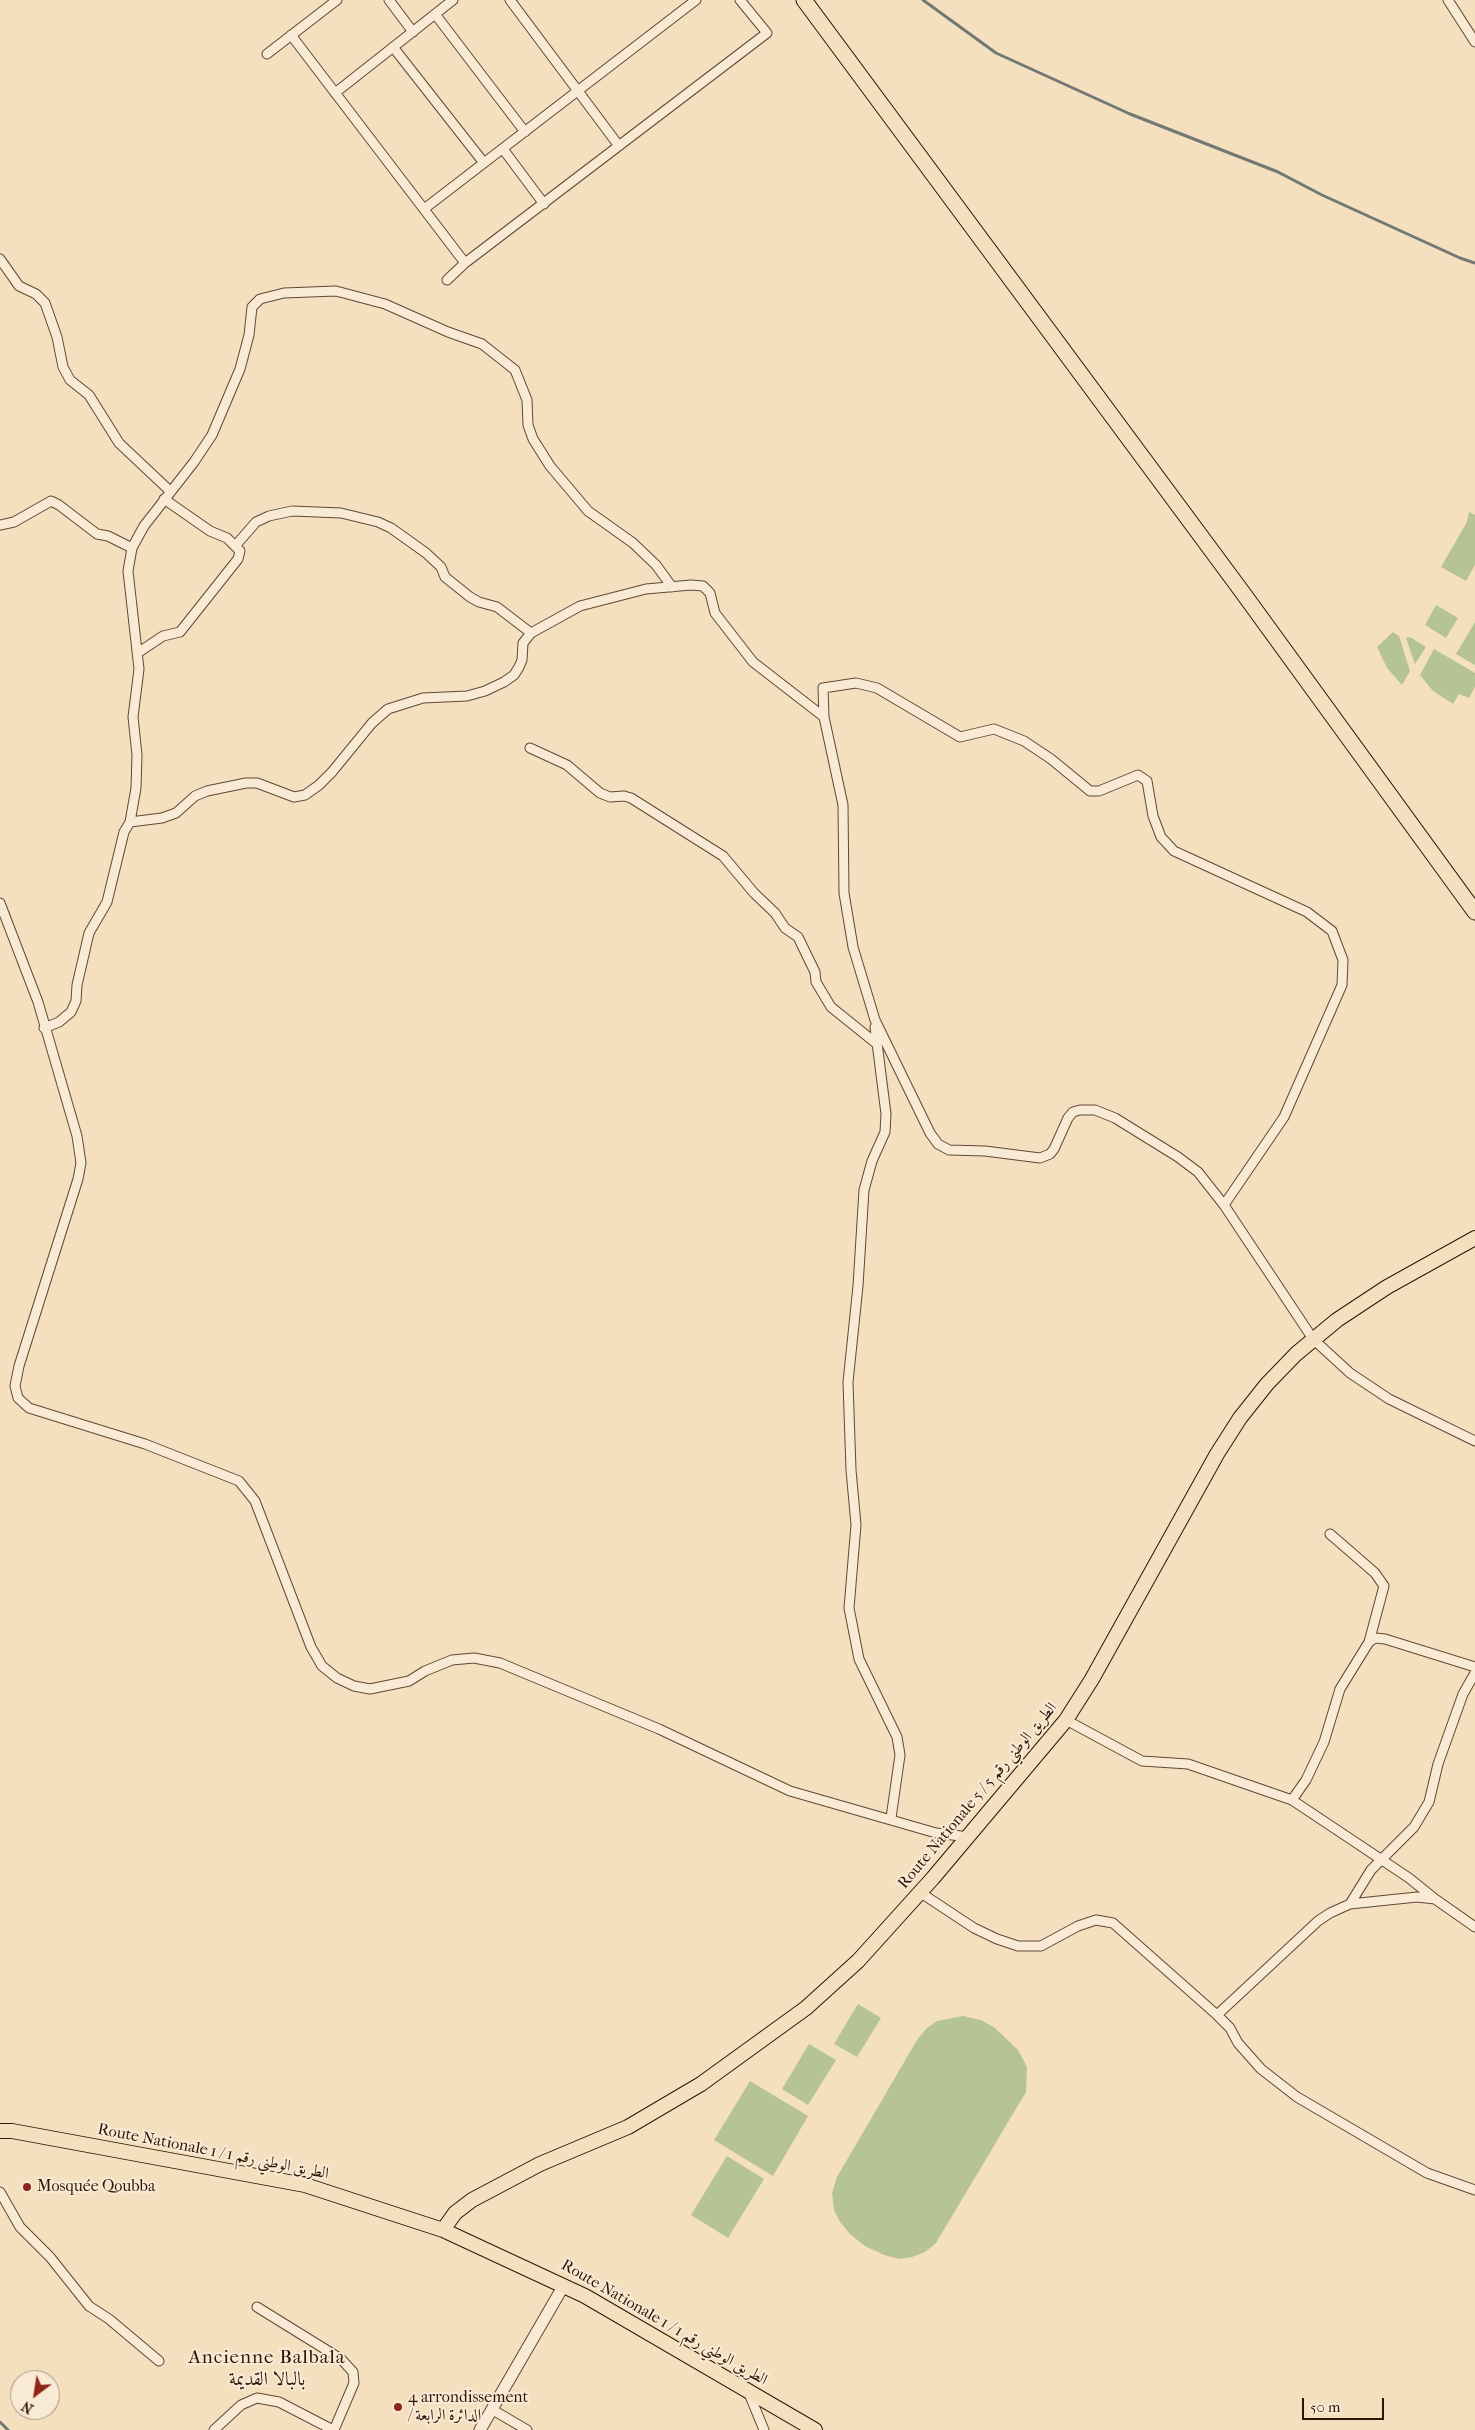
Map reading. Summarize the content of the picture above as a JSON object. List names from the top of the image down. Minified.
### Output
{"streets":{"main road":["Route Nationale 5 / الطريق الوطني رقم 5","Route Nationale 1 / الطريق الوطني رقم 1"]},"crossings":[["Route Nationale 5 / الطريق الوطني رقم 5","Route Nationale 1 / الطريق الوطني رقم 1"]],"districts":["Ancienne Balbala بالبالا القديمة"],"places":["Mosquée Qoubba","4 arrondissement / الدائرة الرابعة"],"scale_bar":"50 m","north":"bottom left"}
